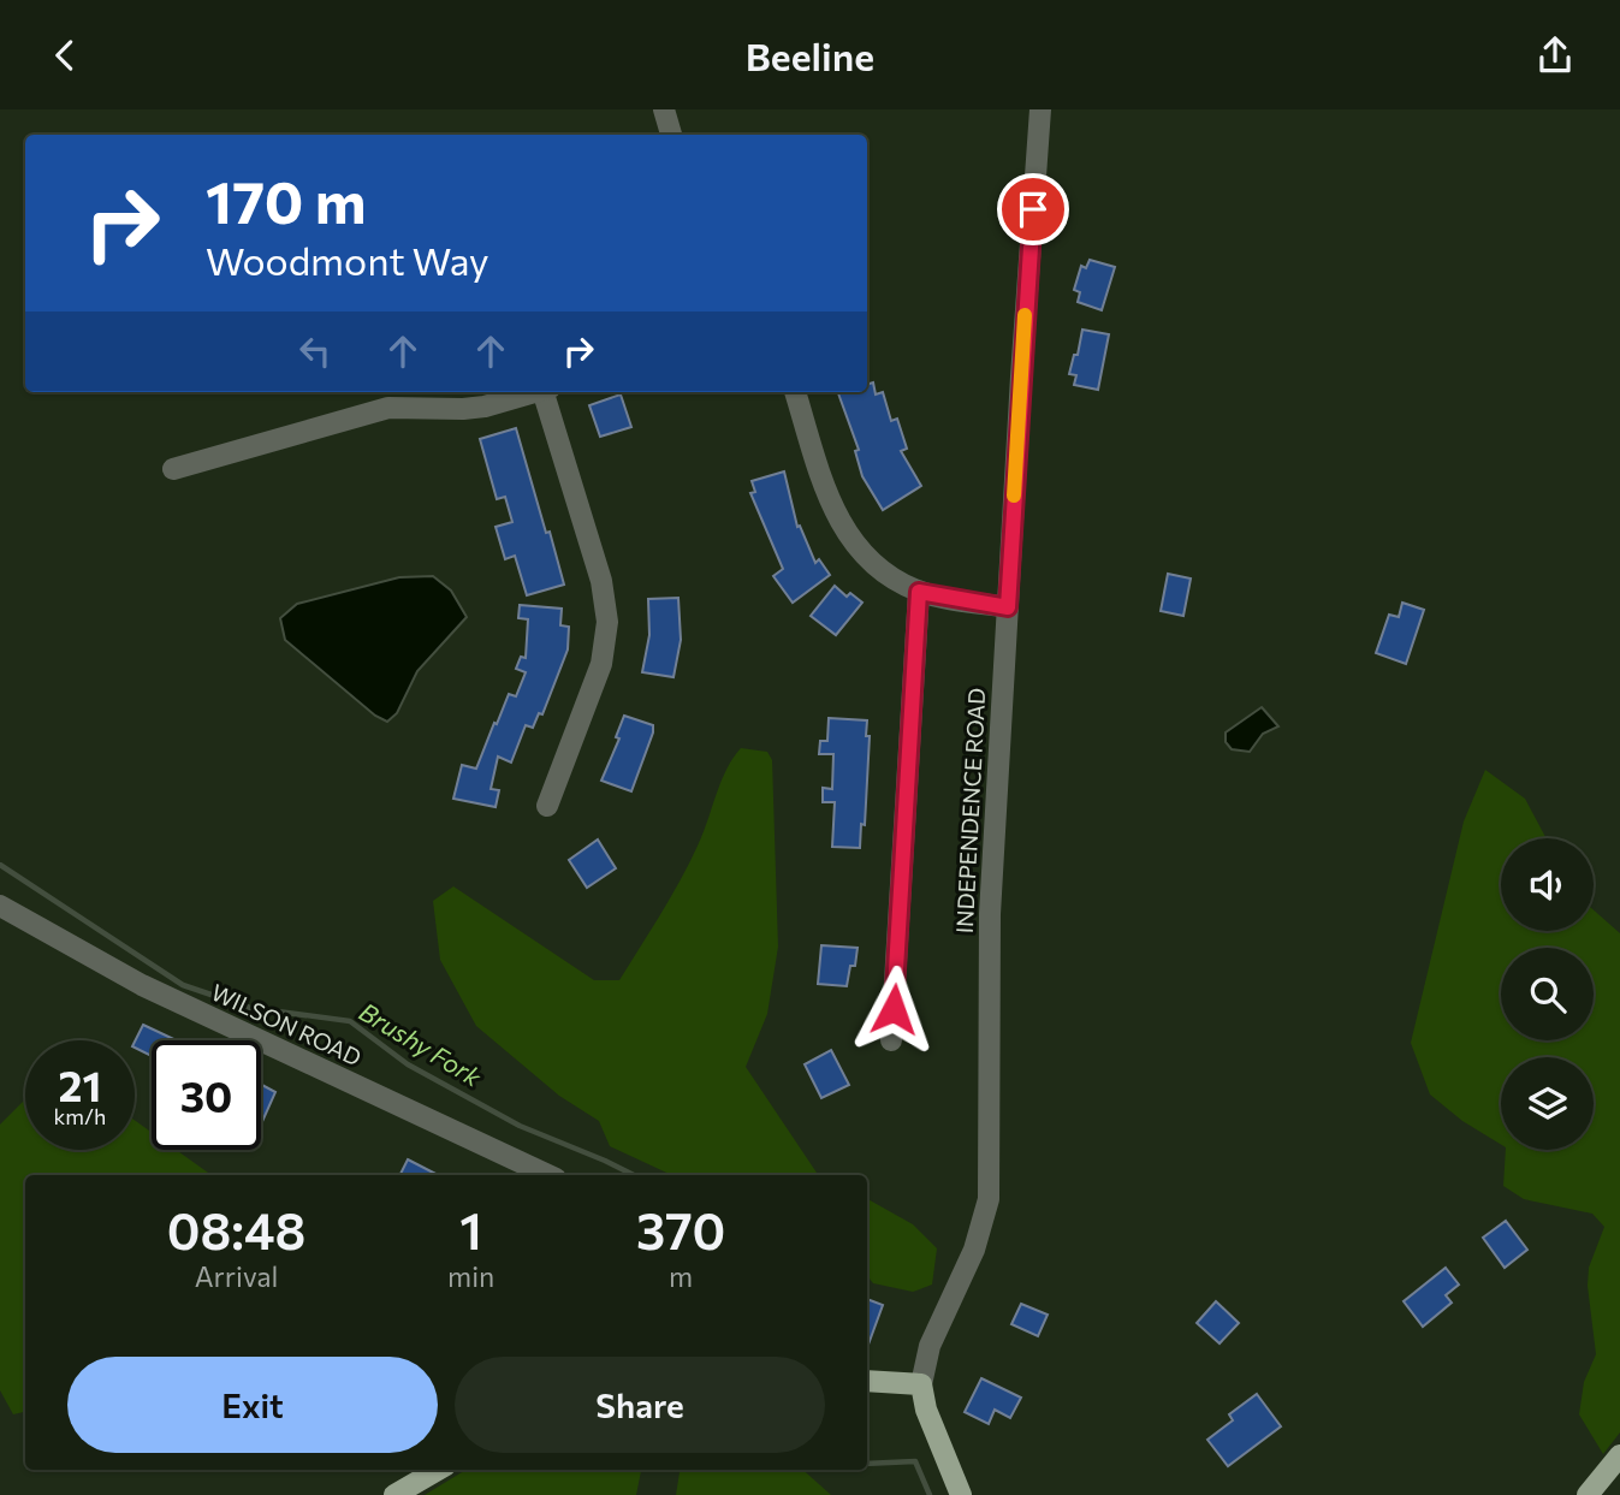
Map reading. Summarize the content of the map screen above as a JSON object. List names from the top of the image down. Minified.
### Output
{"streets":{"street":["INDEPENDENCE ROAD","WILSON ROAD"]},"water":["Brushy Fork"],"page":{"header":"Beeline","turn":["170 m","Woodmont Way"],"speed":"21 km/h","limit":"30","eta":["08:48","Arrival","1","min","370","m"],"buttons":["Exit","Share"]}}
